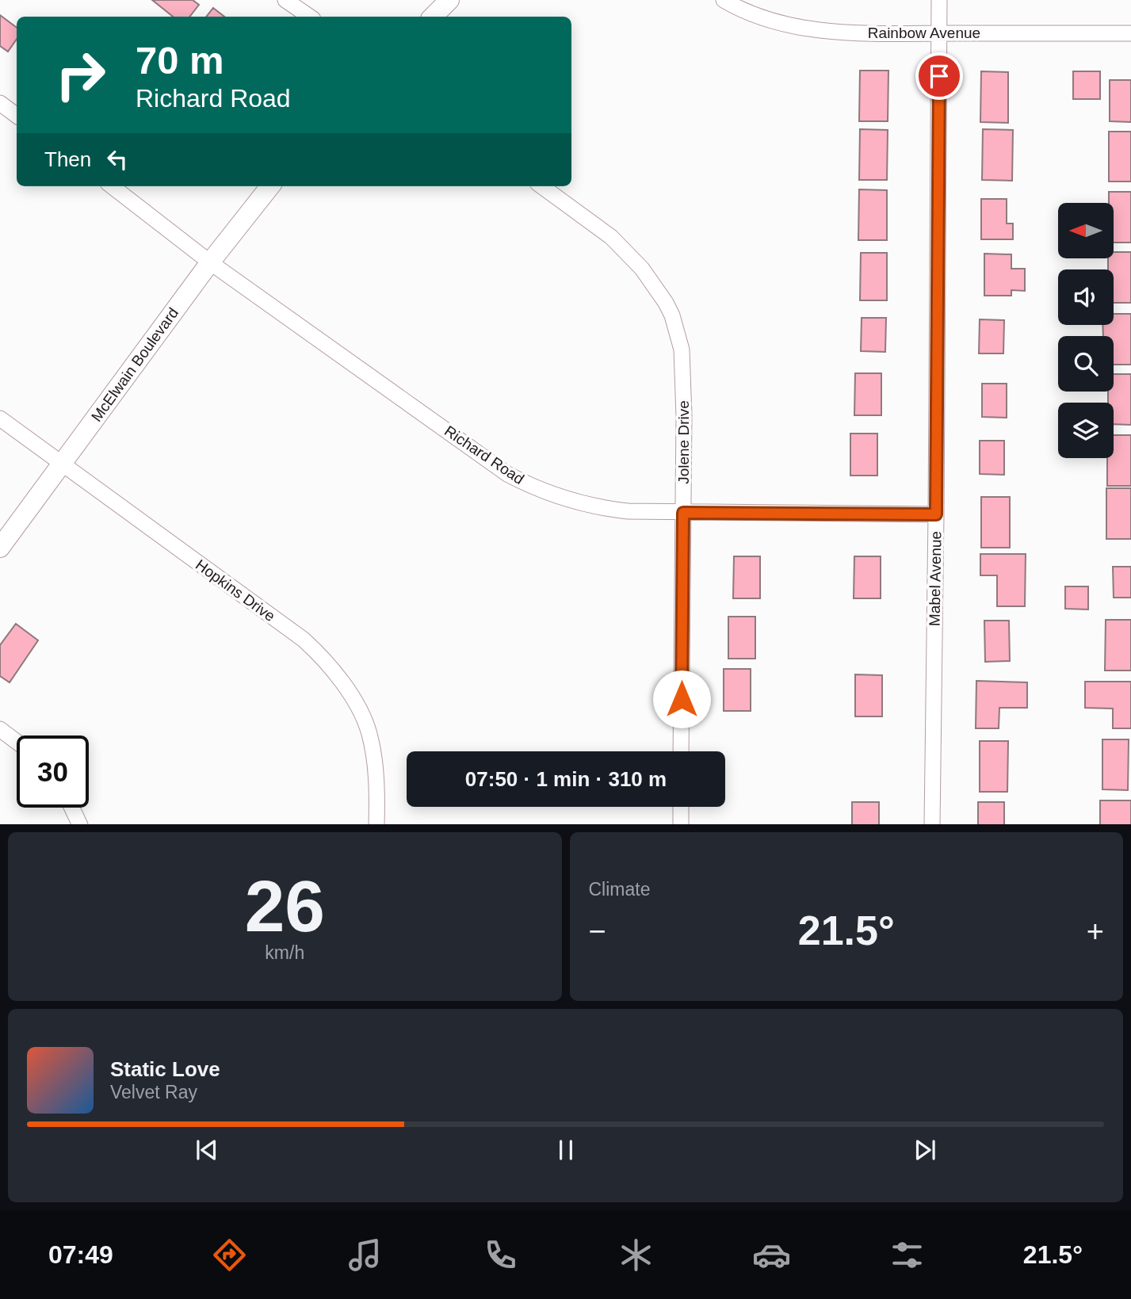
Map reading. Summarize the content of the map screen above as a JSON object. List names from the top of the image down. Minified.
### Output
{"streets":{"street":["Rainbow Avenue","McElwain Boulevard","Jolene Drive","Richard Road","Mabel Avenue","Hopkins Drive"]},"crossings":[["Rainbow Avenue","Mabel Avenue"],["McElwain Boulevard","Richard Road"],["McElwain Boulevard","Hopkins Drive"],["Jolene Drive","Richard Road"],["Richard Road","Mabel Avenue"]],"north":"left","page":{"turn":["70 m","Richard Road"],"then":"Then","limit":"30","trip":"07:50 · 1 min · 310 m","tile":[["26","km/h"],"Climate"],"heat":["−","21.5°","+"],"song":["Static Love","Velvet Ray"],"tabs":["07:49","21.5°"]}}
